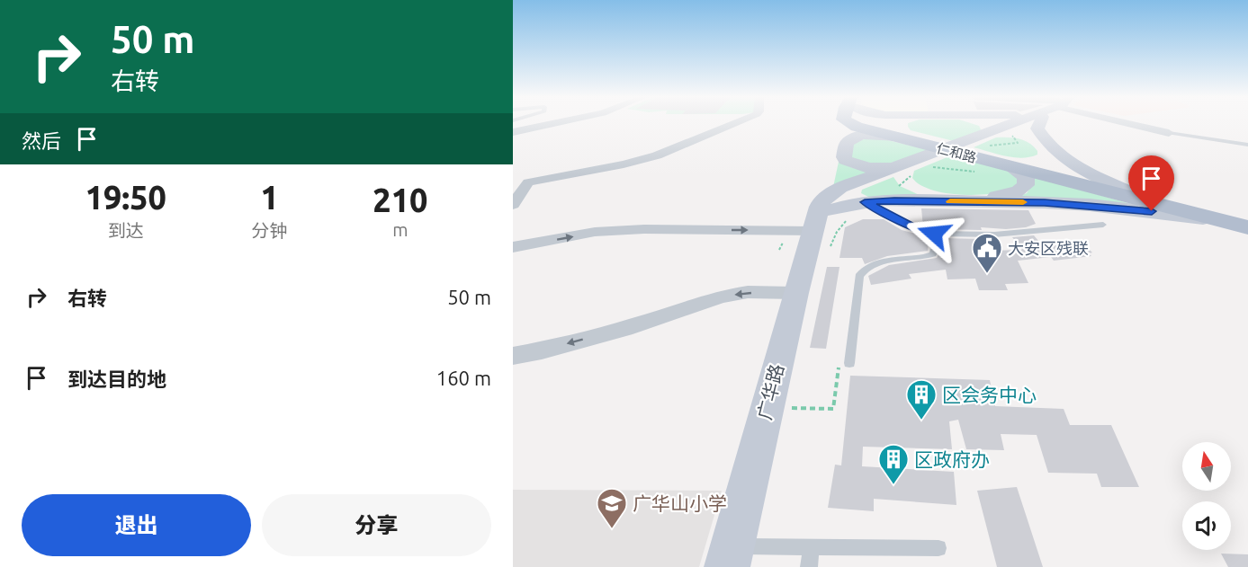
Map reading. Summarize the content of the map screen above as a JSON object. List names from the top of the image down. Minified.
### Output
{"streets":{"main road":["仁和路","广华路"]},"places":{"public building":["大安区残联"],"building":["区会务中心","区政府办"],"school or university":["广华山小学"]},"north":"top","page":{"turn":["50 m","右转"],"then":"然后","eta":["19:50","到达","1","分钟","210","m"],"list":[{"name":"右转","value":"50 m"},{"name":"到达目的地","value":"160 m"}],"buttons":["退出","分享"]}}
